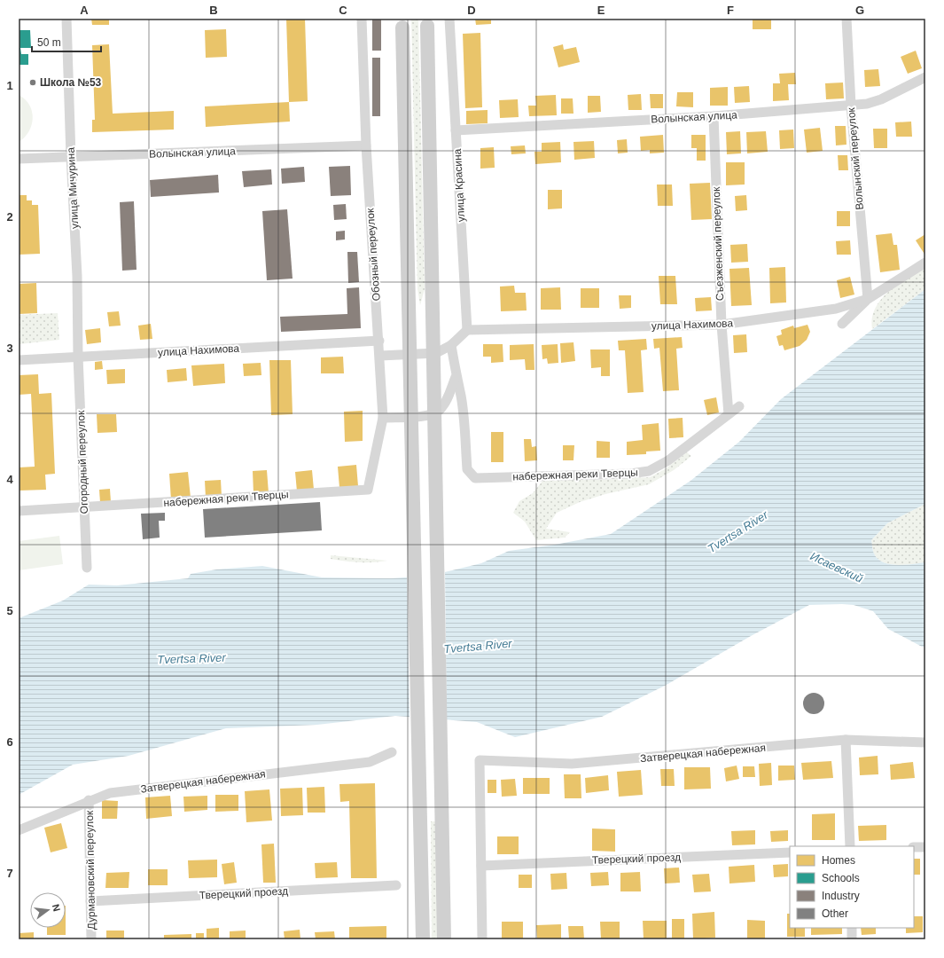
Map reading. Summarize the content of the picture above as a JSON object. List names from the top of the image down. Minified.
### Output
{"streets":{"street":["Волынская улица","Волынский переулок","улица Красина","улица Мичурина","Съезженский переулок","Обозный переулок","улица Нахимова","Огородный переулок","набережная реки Тверцы","Затверецкая набережная","Тверецкий проезд","Дурмановский переулок"]},"crossings":[["Волынская улица","Волынский переулок"],["Волынская улица","улица Красина"],["Волынская улица","улица Мичурина"],["Волынская улица","Съезженский переулок"],["Волынская улица","Обозный переулок"],["Волынский переулок","улица Нахимова"],["улица Красина","улица Нахимова"],["улица Мичурина","улица Нахимова"],["улица Мичурина","Огородный переулок"],["Съезженский переулок","улица Нахимова"],["Съезженский переулок","набережная реки Тверцы"],["Обозный переулок","улица Нахимова"],["Обозный переулок","набережная реки Тверцы"],["улица Нахимова","Огородный переулок"],["Огородный переулок","набережная реки Тверцы"],["Затверецкая набережная","Тверецкий проезд"],["Затверецкая набережная","Дурмановский переулок"],["Тверецкий проезд","Дурмановский переулок"]],"water":["Tvertsa River","Исаевский"],"places":["Школа №53"],"legend":["Homes","Schools","Industry","Other"],"scale_bar":"50 m","north":"right","grid":{"columns":["A","B","C","D","E","F","G"],"rows":["1","2","3","4","5","6","7"]}}
